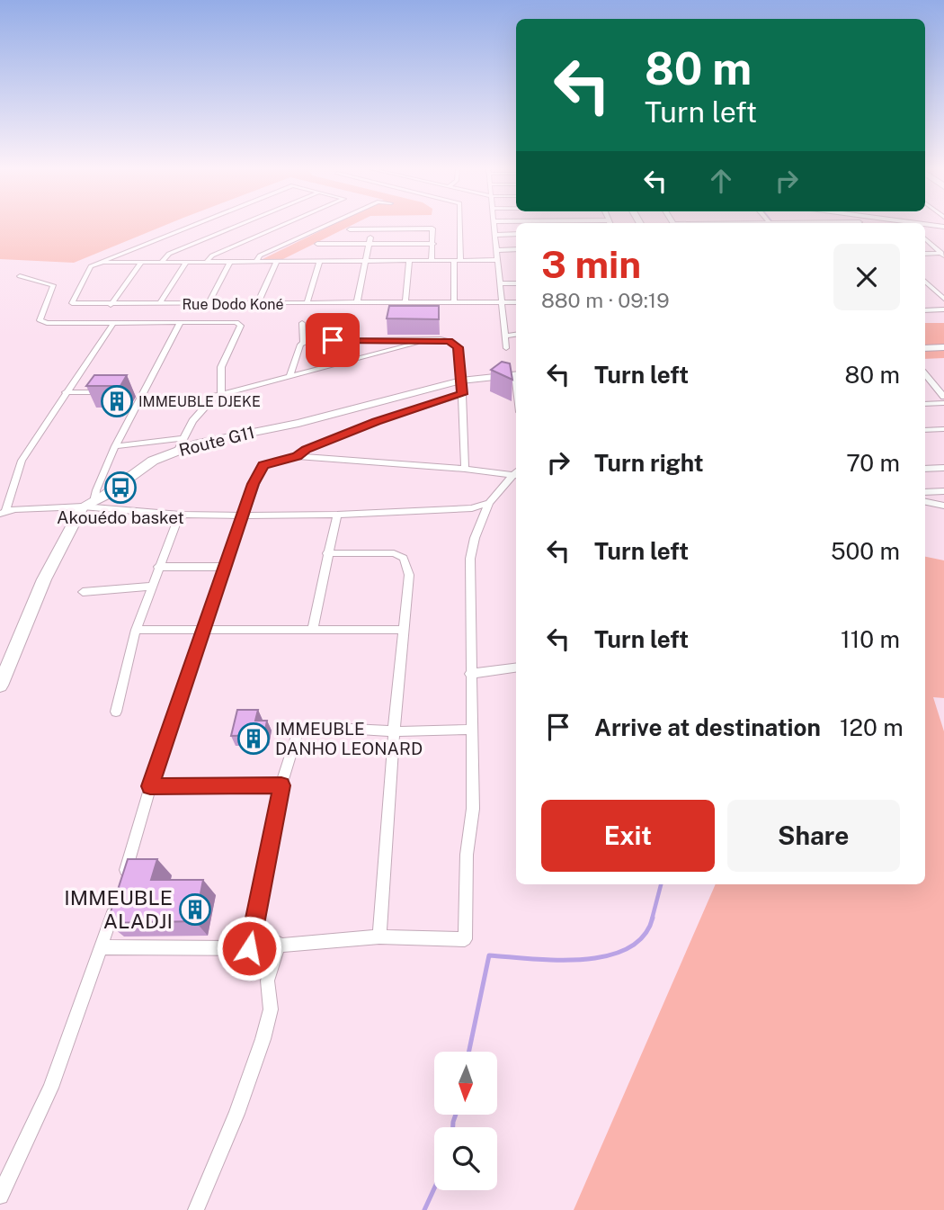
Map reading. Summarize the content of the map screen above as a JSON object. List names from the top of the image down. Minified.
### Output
{"streets":{"street":["Rue Dodo Koné","Route G11"]},"places":{"building":["IMMEUBLE DJEKE","IMMEUBLE DANHO LEONARD","IMMEUBLE ALADJI"],"bus stop":["Akouédo basket"]},"north":"bottom","page":{"turn":["80 m","Turn left"],"heading":["3 min","880 m · 09:19"],"list":[{"name":"Turn left","value":"80 m"},{"name":"Turn right","value":"70 m"},{"name":"Turn left","value":"500 m"},{"name":"Turn left","value":"110 m"},{"name":"Arrive at destination","value":"120 m"}],"buttons":["Exit","Share"]}}
